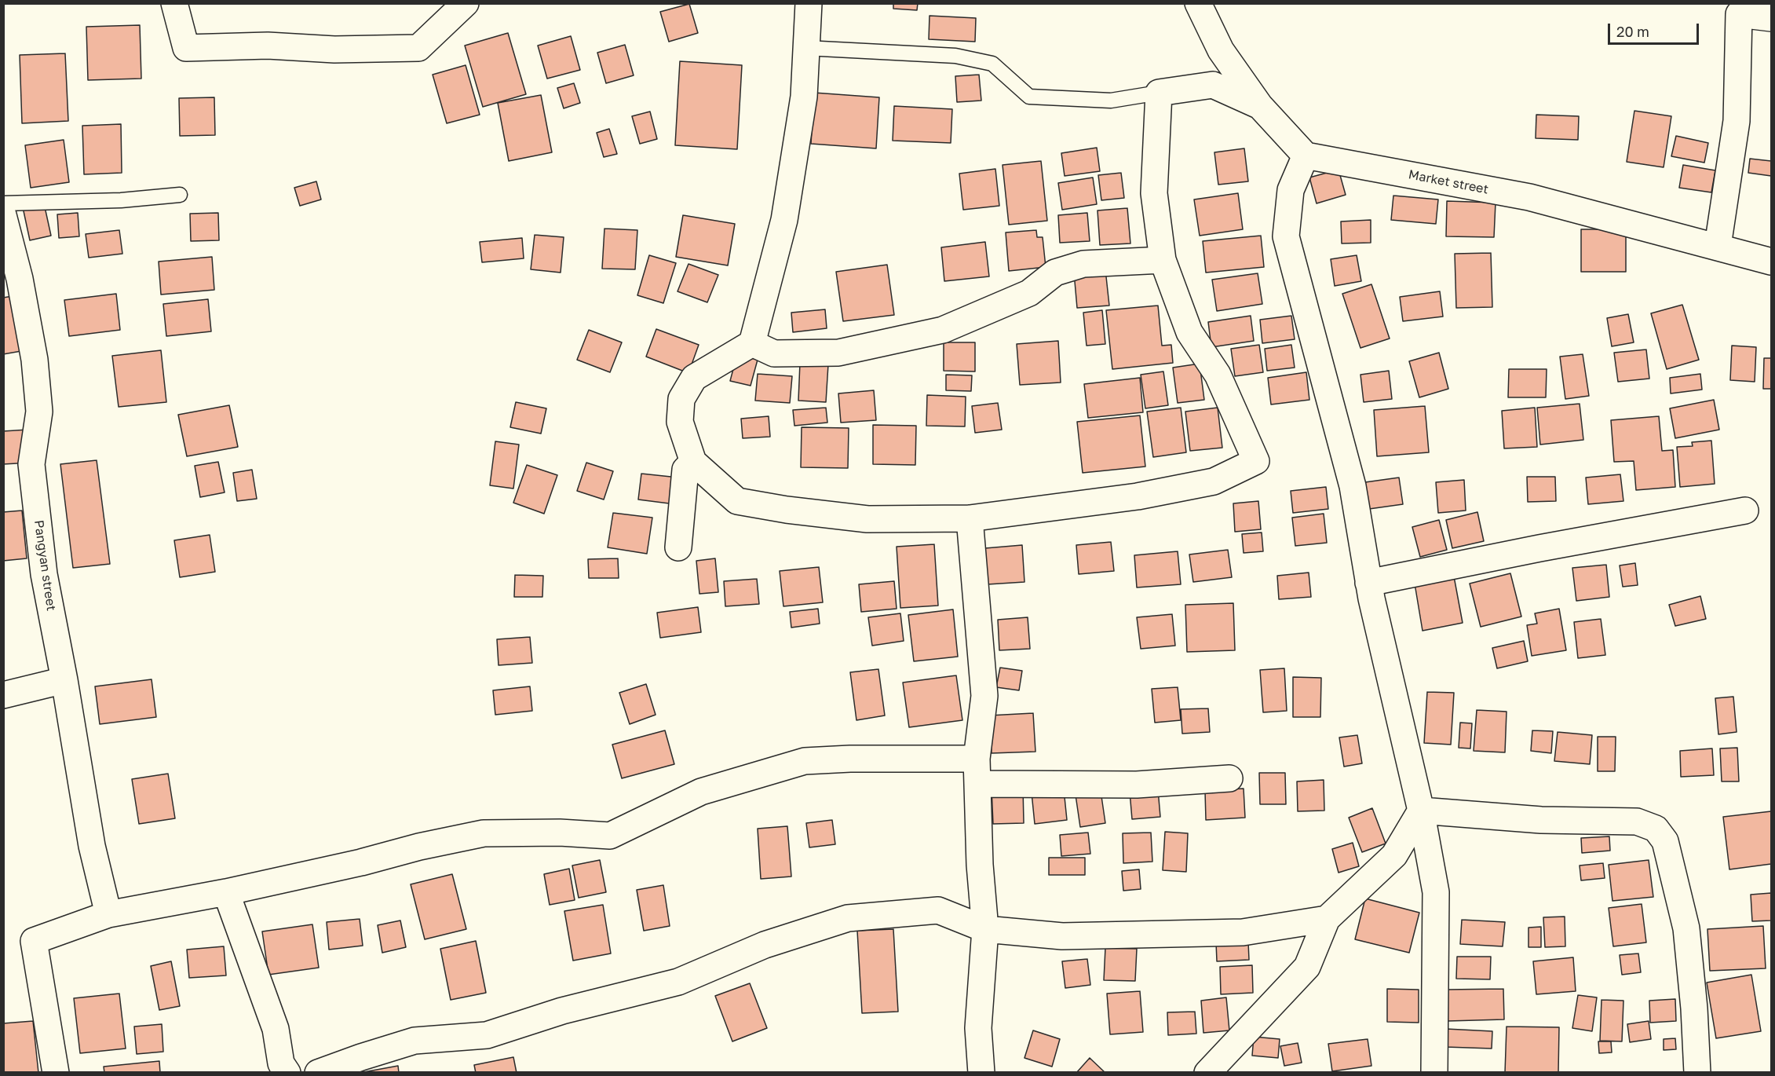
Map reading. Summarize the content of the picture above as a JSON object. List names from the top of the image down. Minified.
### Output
{"streets":{"street":["Market street","Pangyan street"]},"scale_bar":"20 m"}
